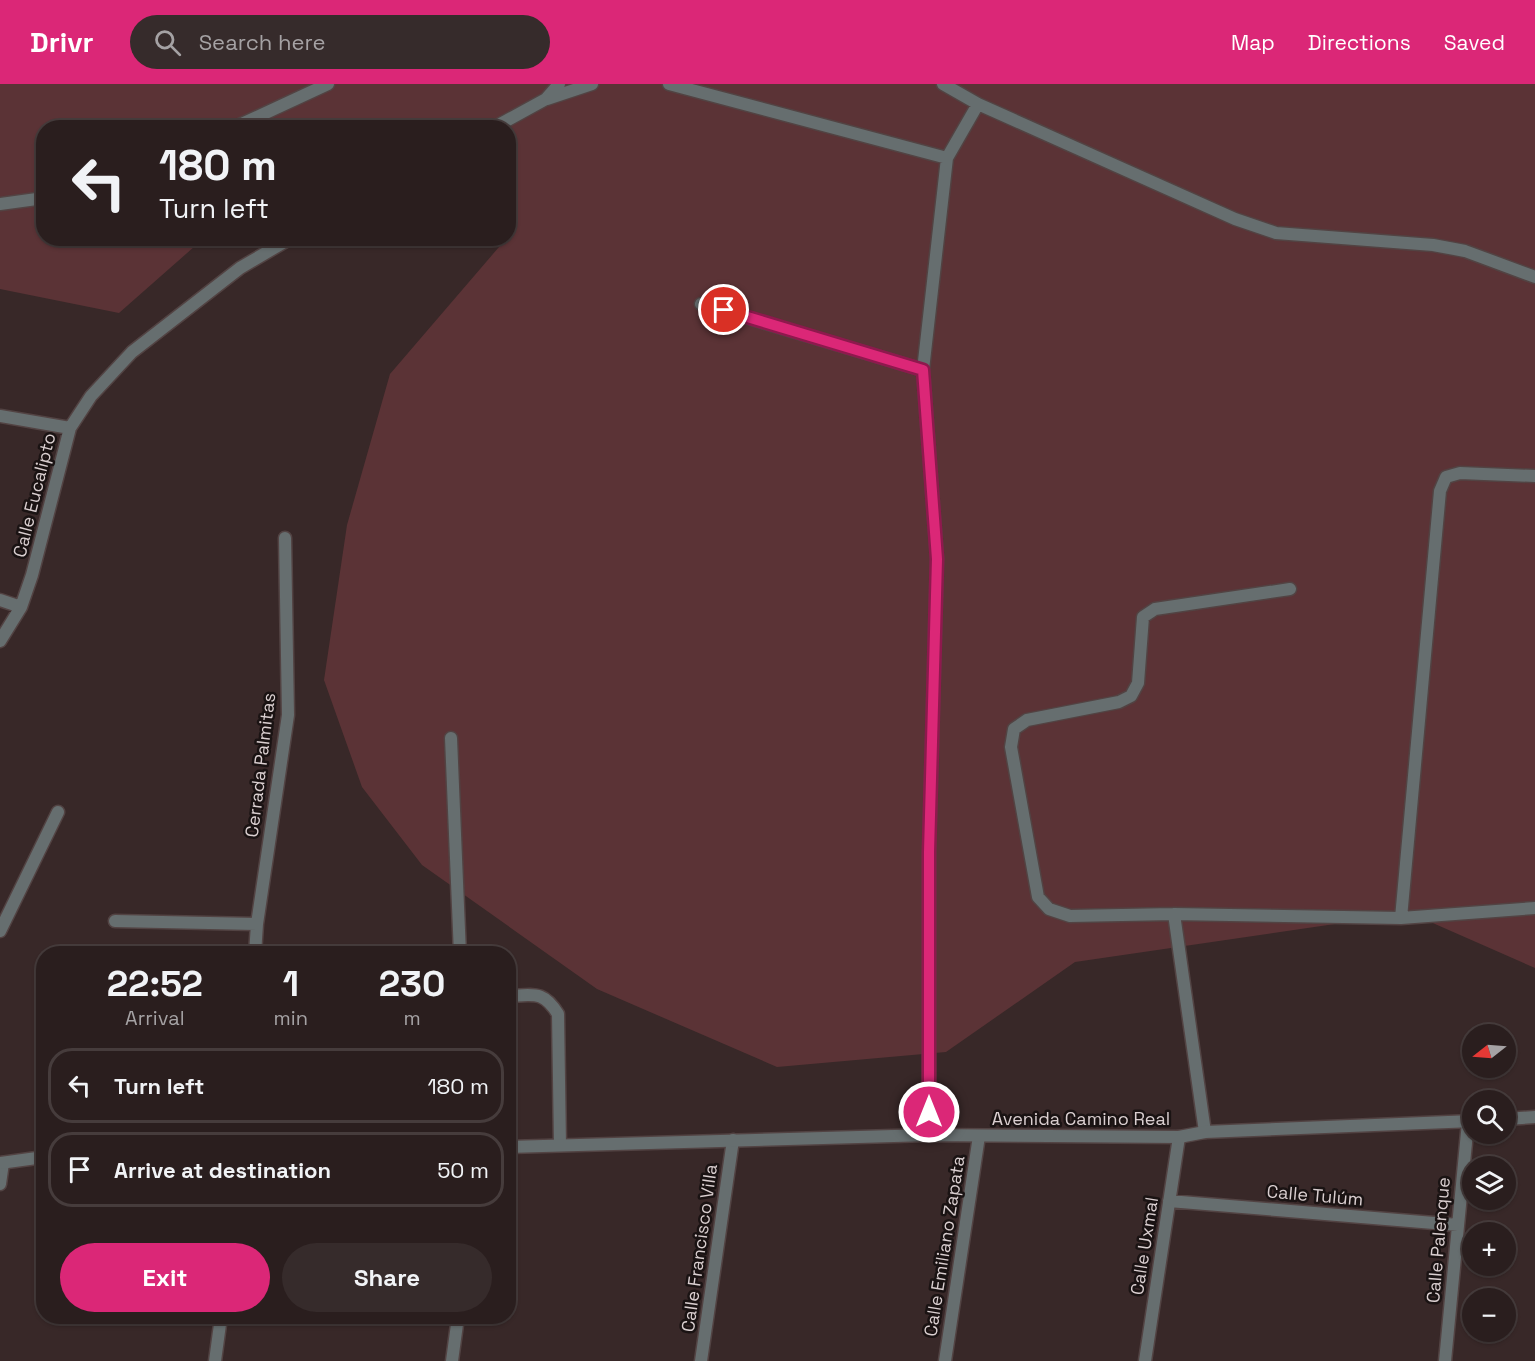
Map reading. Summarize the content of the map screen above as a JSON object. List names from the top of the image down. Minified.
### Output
{"streets":{"street":["Calle Eucalipto","Cerrada Palmitas","Avenida Camino Real","Calle Tulúm","Calle Palenque","Calle Emiliano Zapata","Calle Uxmal","Calle Francisco Villa"]},"crossings":[["Avenida Camino Real","Calle Emiliano Zapata"],["Avenida Camino Real","Calle Uxmal"],["Avenida Camino Real","Calle Francisco Villa"],["Calle Tulúm","Calle Palenque"],["Calle Tulúm","Calle Uxmal"]],"north":"left","page":{"header":"Drivr","search":"Search here","nav":["Map","Directions","Saved"],"turn":["180 m","Turn left"],"eta":["22:52","Arrival","1","min","230","m"],"map_buttons":["+","−"],"list":[{"name":"Turn left","value":"180 m"},{"name":"Arrive at destination","value":"50 m"}],"buttons":["Exit","Share"]}}
